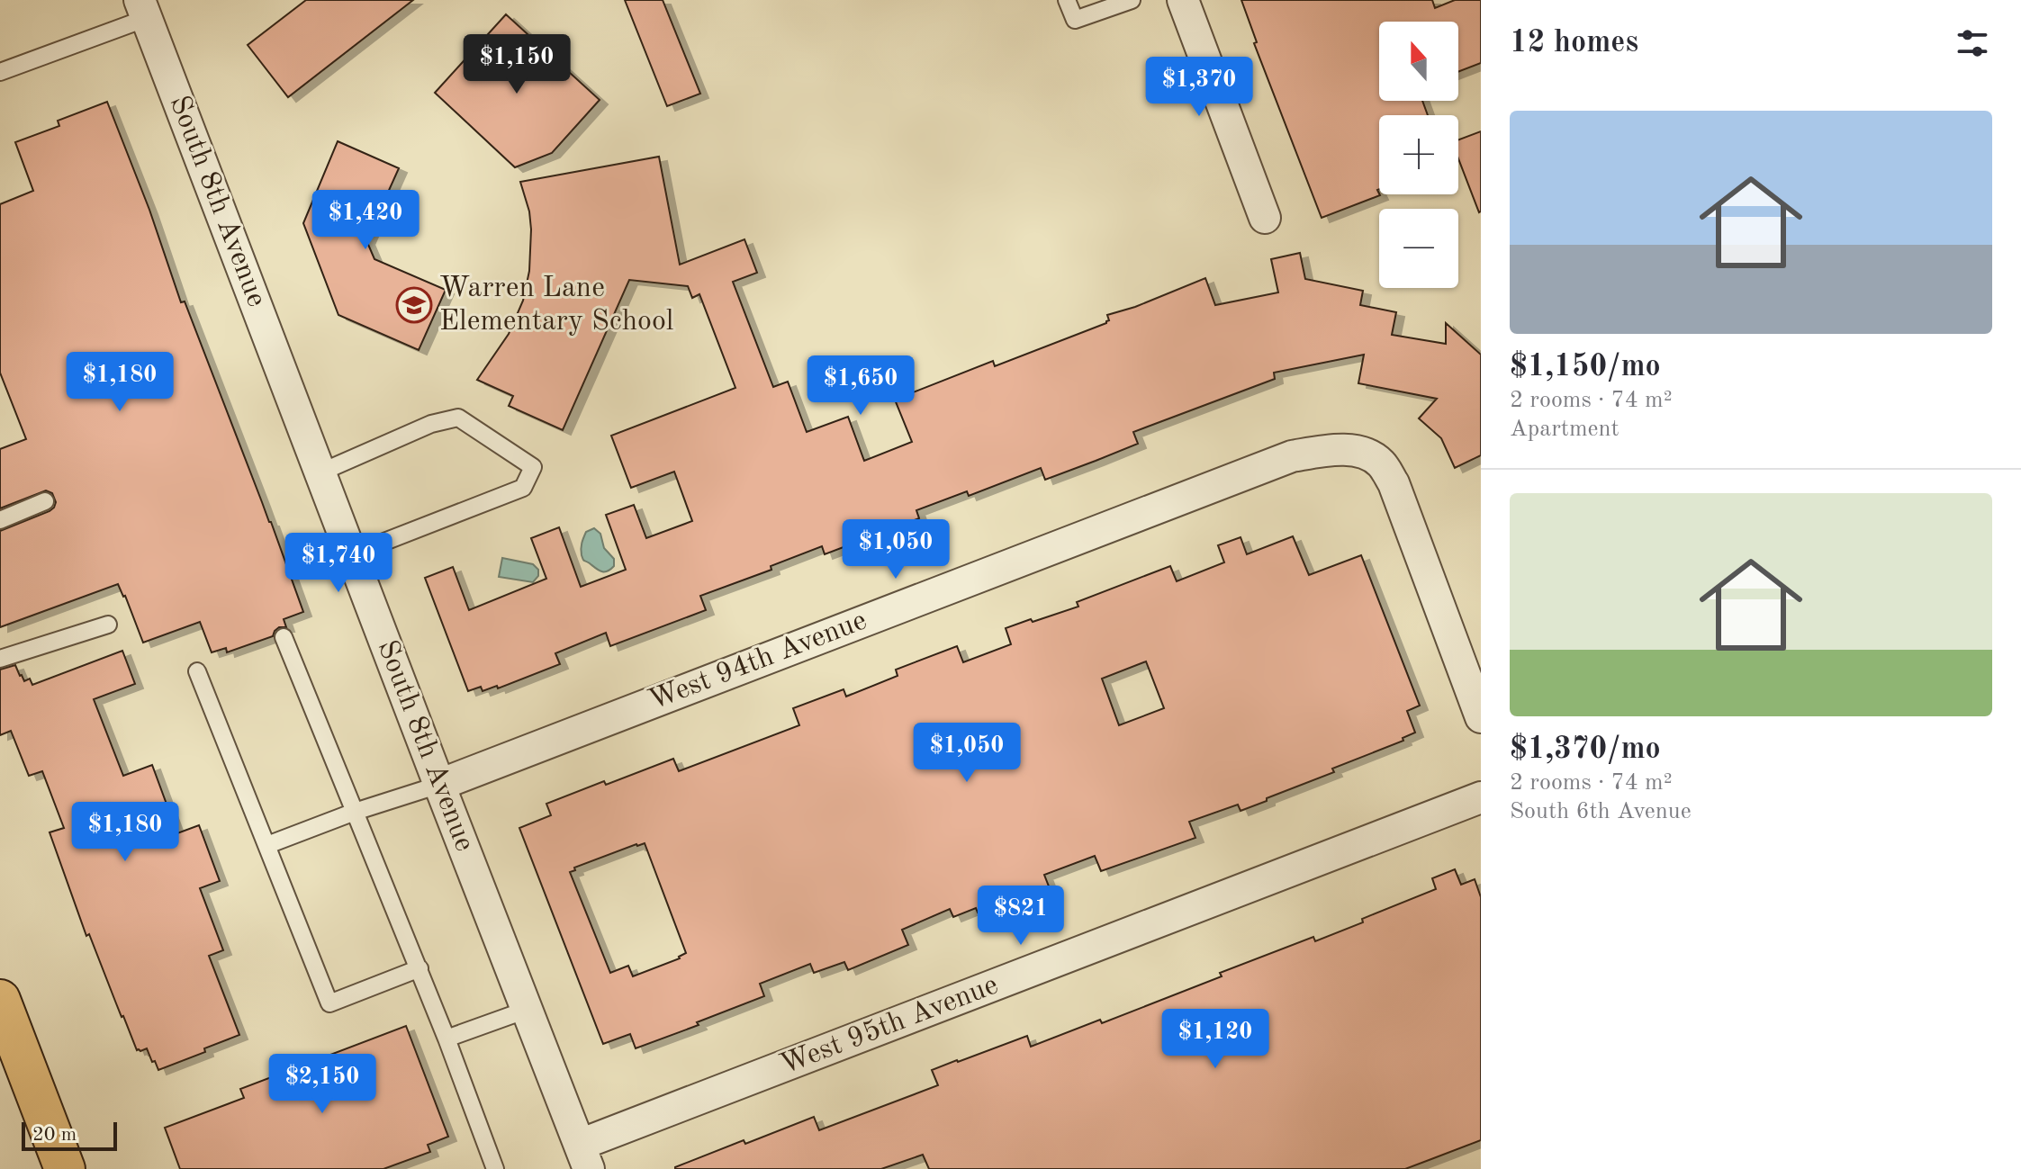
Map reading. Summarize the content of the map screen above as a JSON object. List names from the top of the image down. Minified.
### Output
{"streets":{"street":["South 8th Avenue","West 94th Avenue","West 95th Avenue"]},"crossings":[["South 8th Avenue","West 94th Avenue"],["South 8th Avenue","West 95th Avenue"]],"places":{"school or university":["Warren Lane Elementary School"]},"scale_bar":"20 m","north":"top","page":{"heading":"12 homes","map_buttons":["+","−"],"price":["$1,150","$1,370","$1,420","$1,180","$1,650","$1,050","$1,740","$1,050","$1,180","$821","$1,120","$2,150"],"list":[{"name":"$1,150/mo","note":"2 rooms · 74 m² · Apartment"},{"name":"$1,370/mo","note":"2 rooms · 74 m² · South 6th Avenue"}],"scale":"20 m"}}
